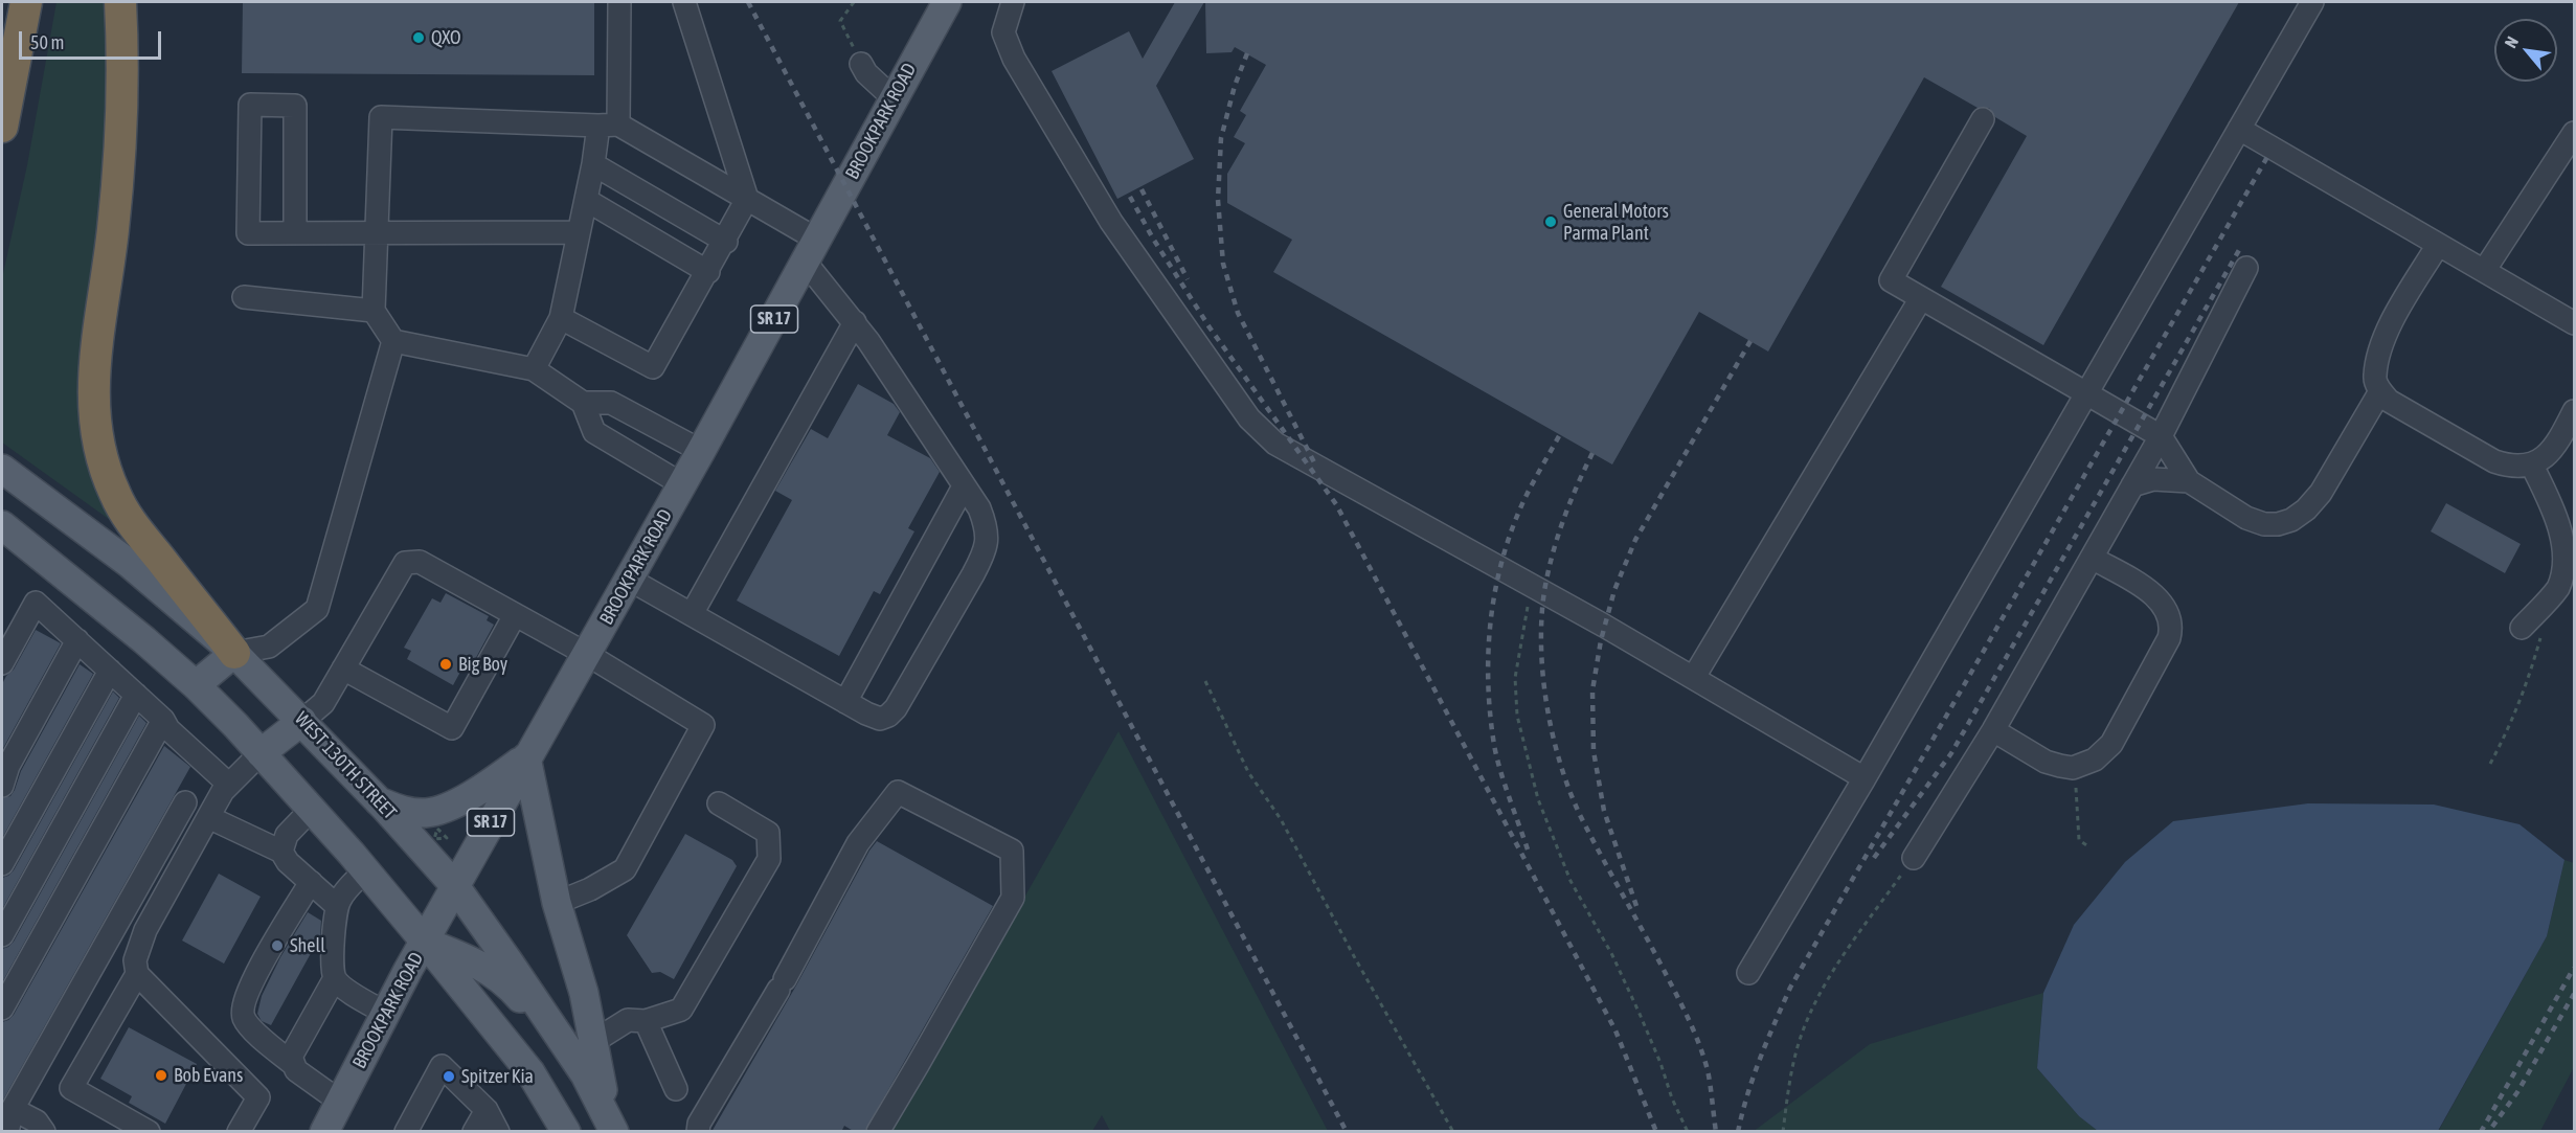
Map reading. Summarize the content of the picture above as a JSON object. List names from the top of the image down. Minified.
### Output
{"streets":{"main road":["BROOKPARK ROAD","SR 17","WEST 130TH STREET"]},"crossings":[["BROOKPARK ROAD","WEST 130TH STREET"]],"places":["QXO","General Motors Parma Plant","Big Boy","Shell","Bob Evans","Spitzer Kia"],"scale_bar":"50 m","north":"top left"}
